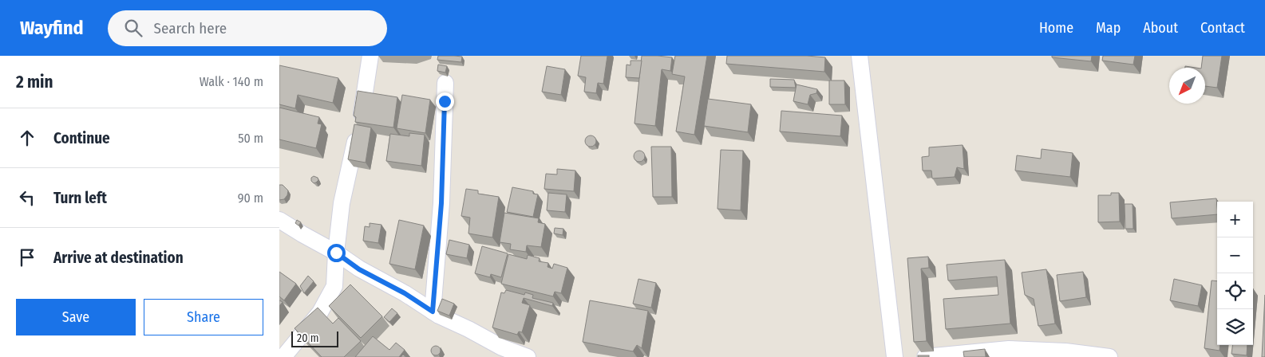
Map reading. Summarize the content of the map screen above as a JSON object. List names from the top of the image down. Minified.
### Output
{"scale_bar":"20 m","north":"bottom left","page":{"header":"Wayfind","search":"Search here","nav":["Home","Map","About","Contact"],"heading":["2 min","Walk · 140 m"],"list":[["Continue","50 m"],["Turn left","90 m"],"Arrive at destination"],"map_buttons":["+","−"],"buttons":["Save","Share"],"scale":"20 m"}}
